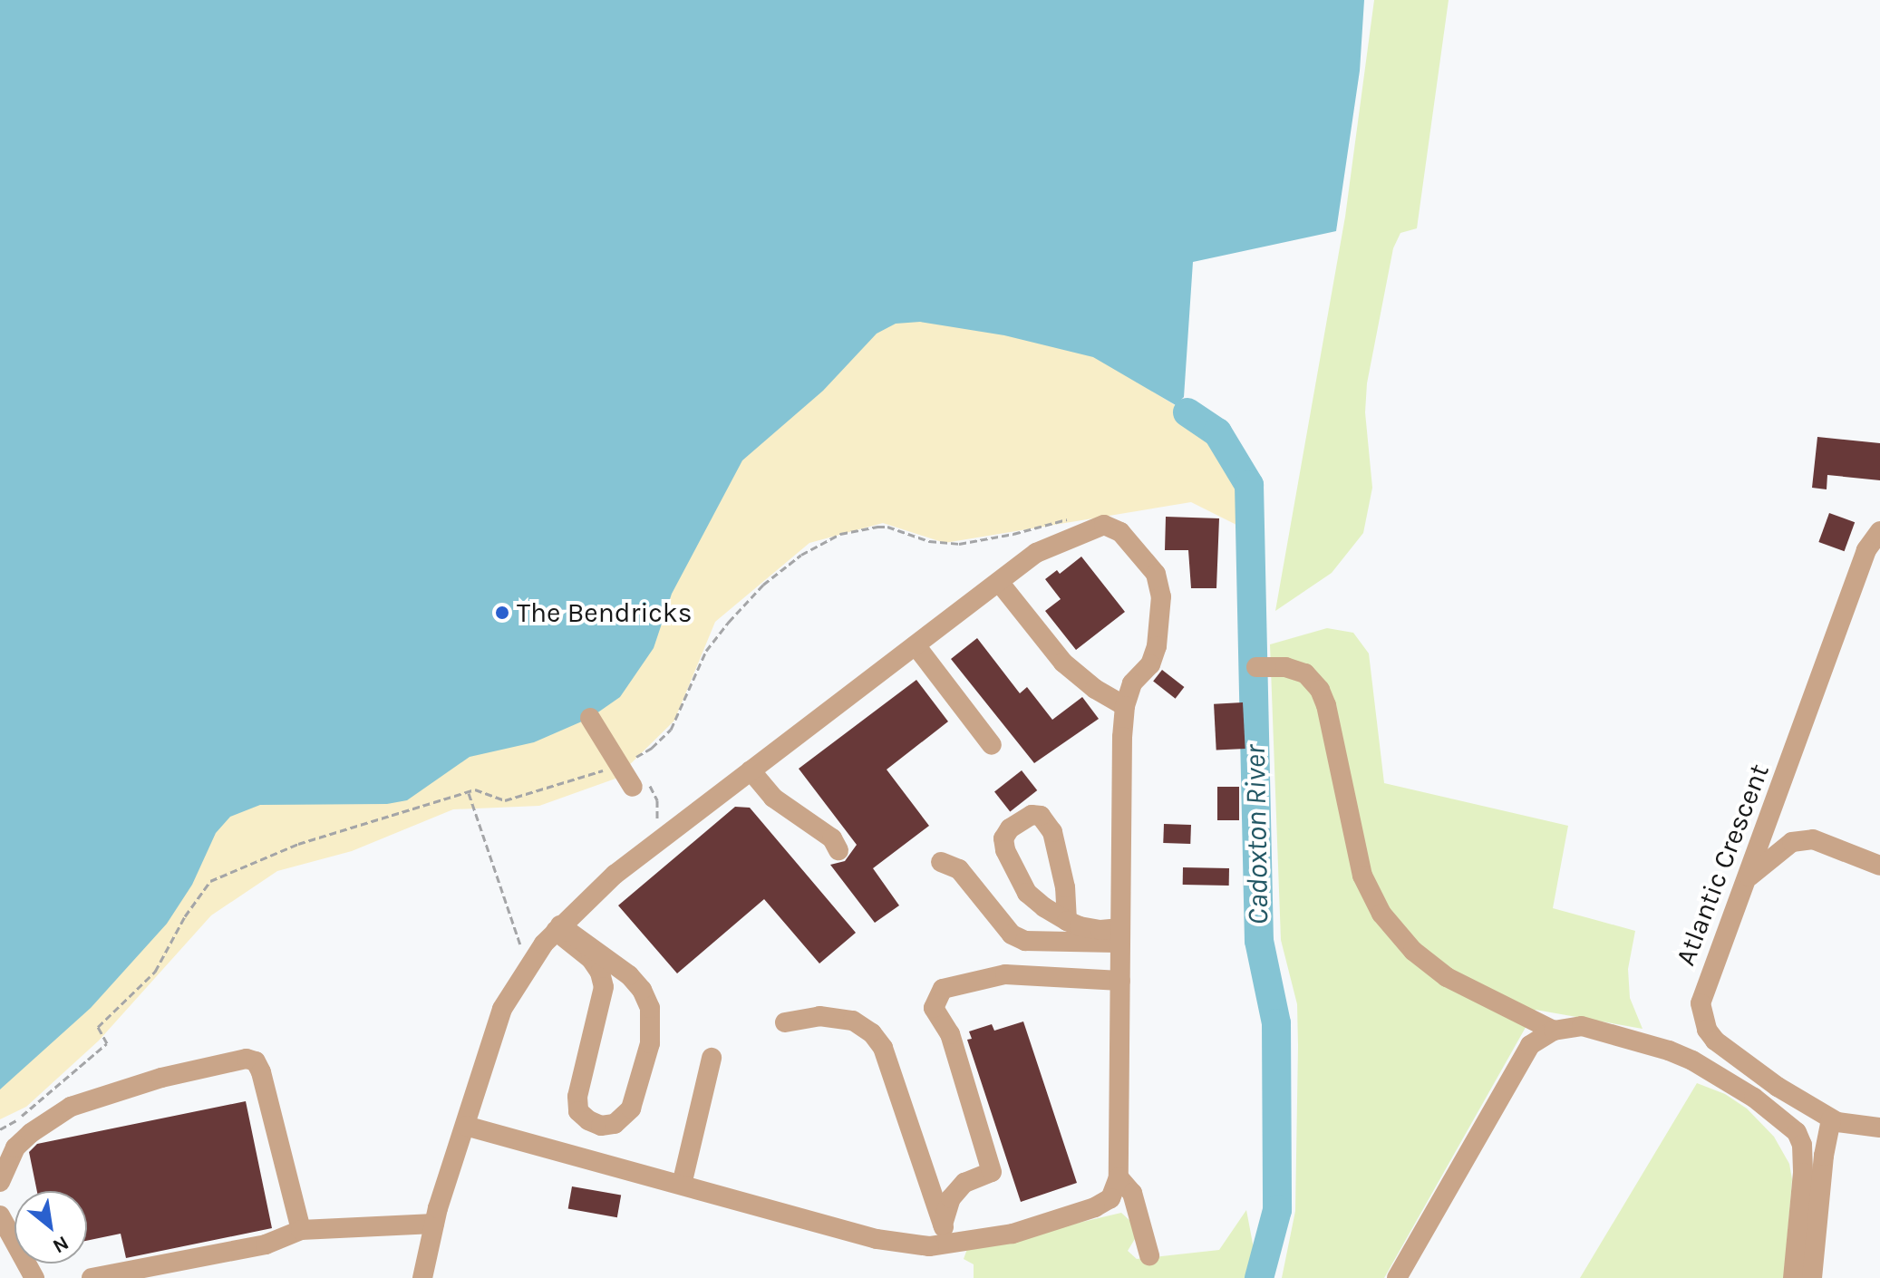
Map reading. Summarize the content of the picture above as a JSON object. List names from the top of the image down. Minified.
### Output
{"streets":{"street":["Atlantic Crescent"]},"water":["Cadoxton River"],"places":["The Bendricks"],"north":"bottom right"}
